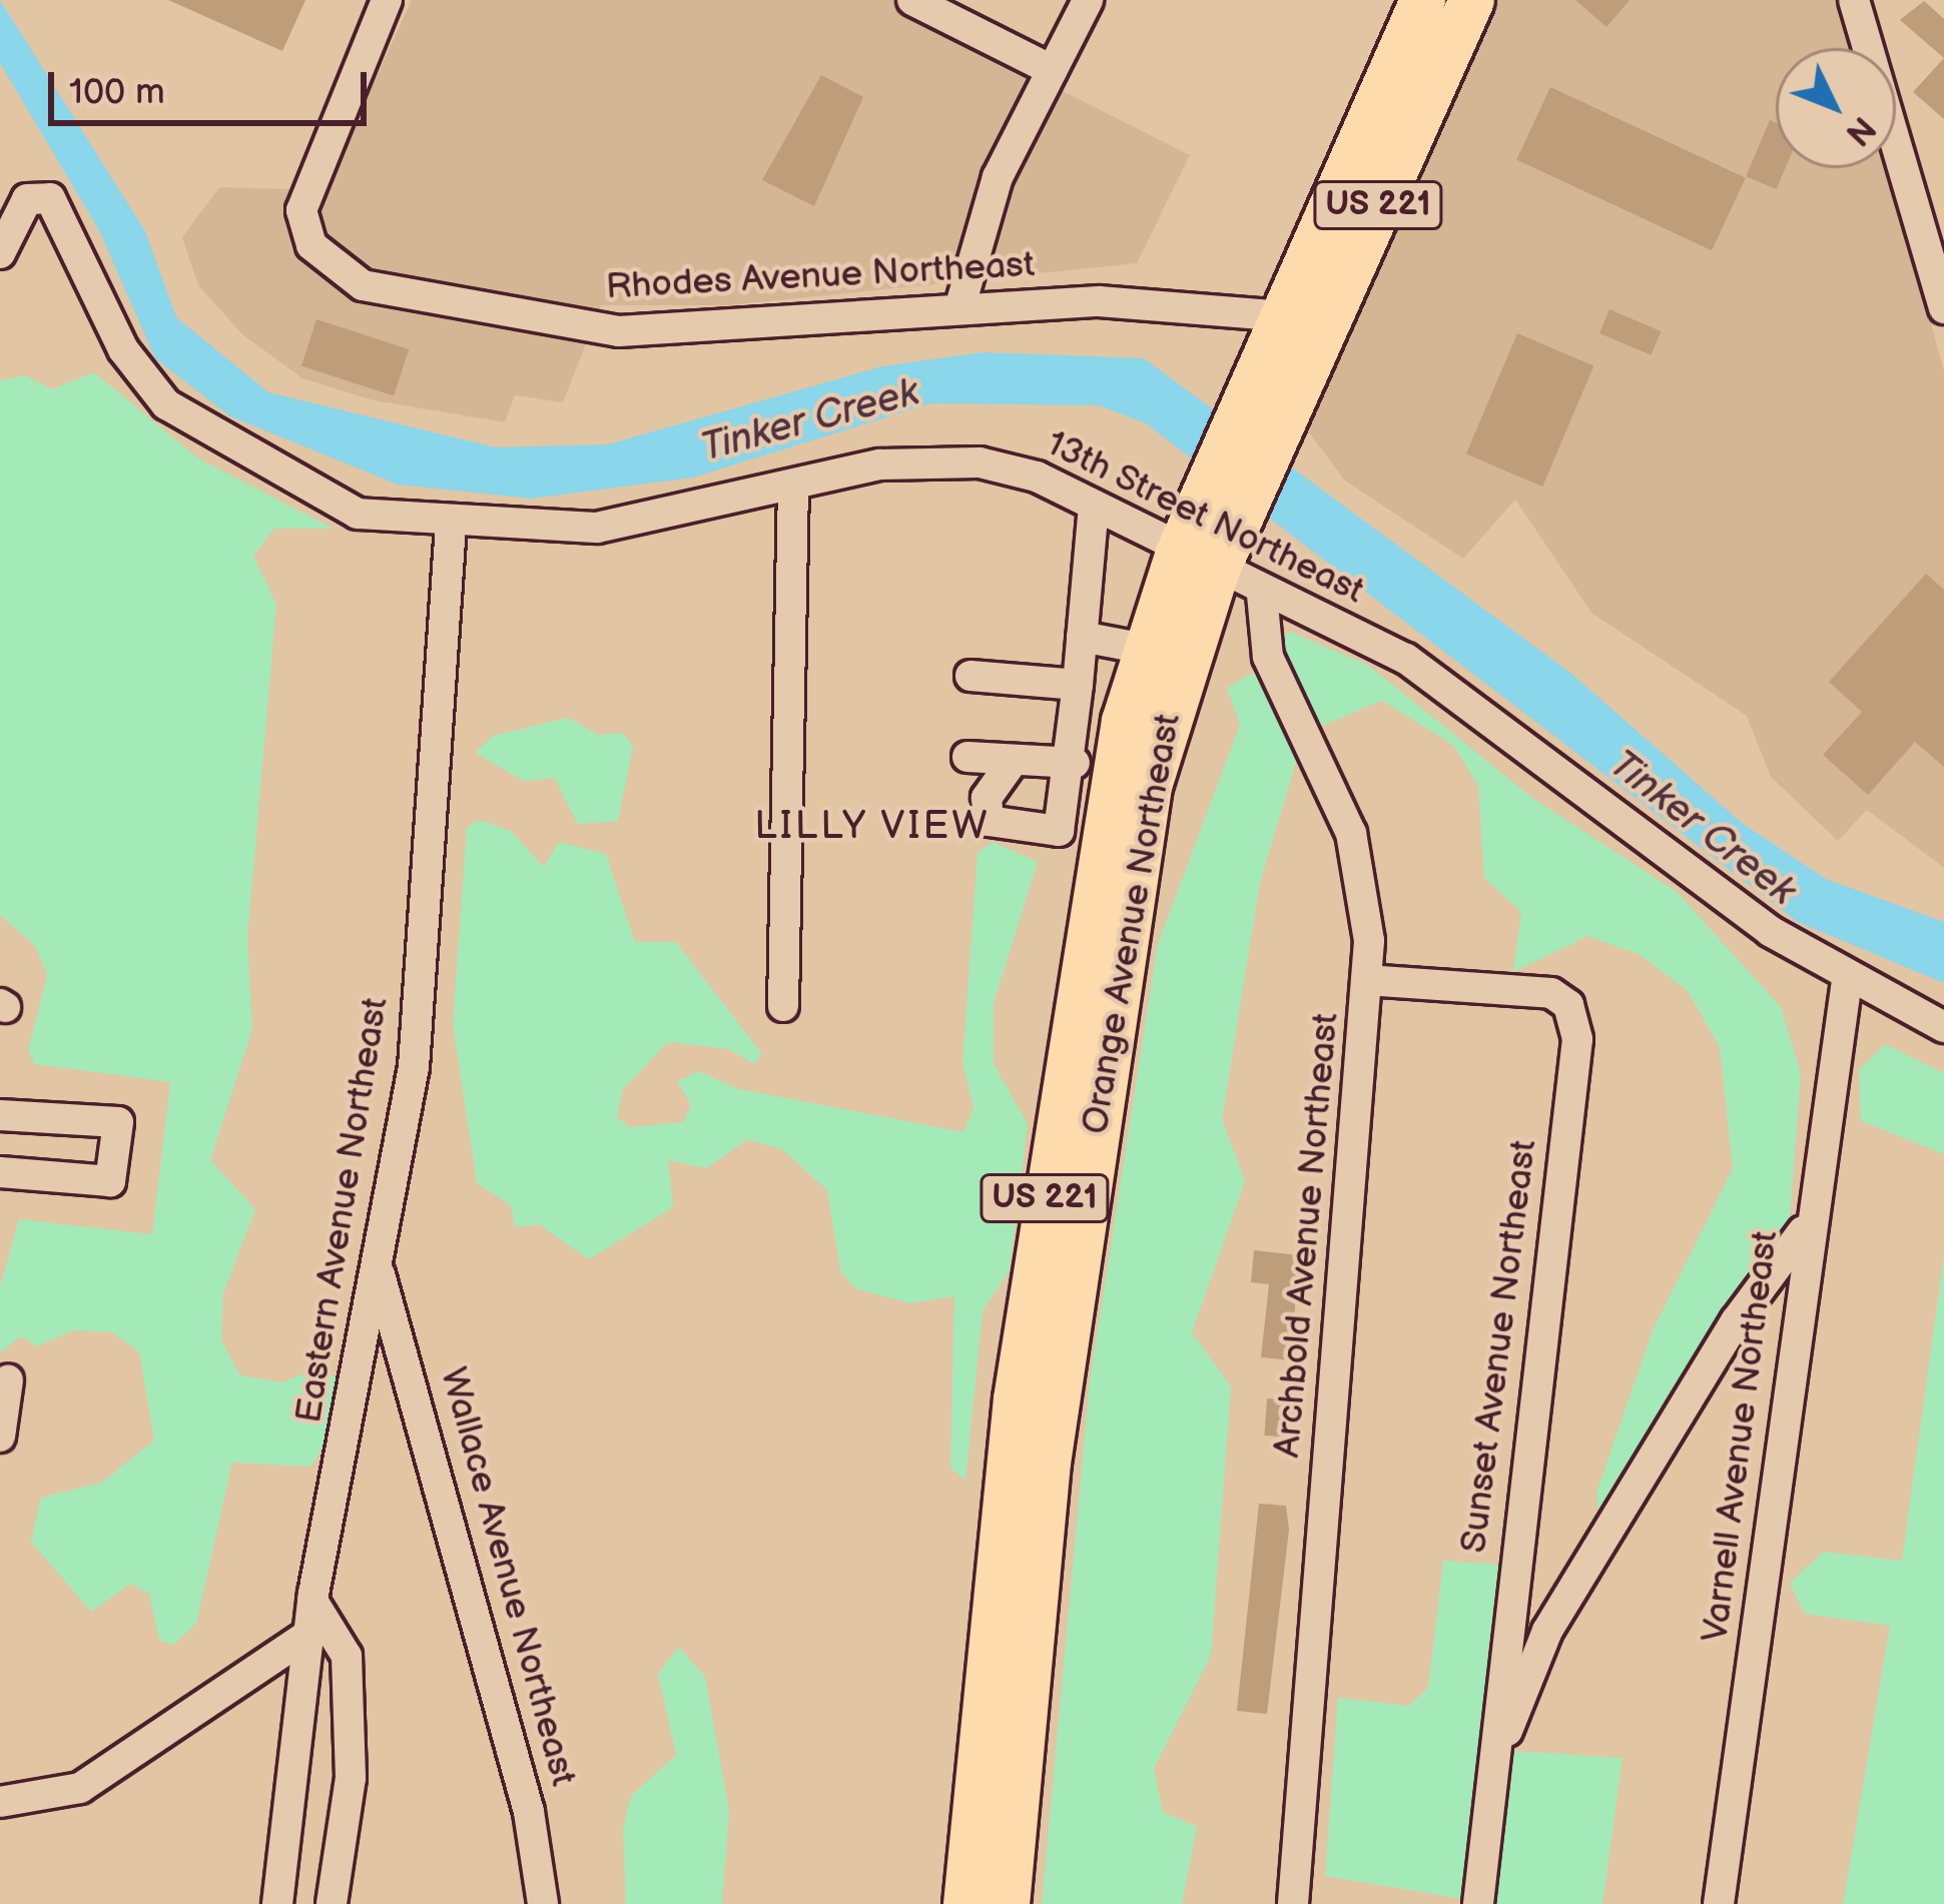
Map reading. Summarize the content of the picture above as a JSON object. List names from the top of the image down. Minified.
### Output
{"streets":{"highway":["US 221","Orange Avenue Northeast"],"street":["Rhodes Avenue Northeast","13th Street Northeast","Eastern Avenue Northeast","Archbold Avenue Northeast","Sunset Avenue Northeast","Varnell Avenue Northeast","Wallace Avenue Northeast"]},"crossings":[["Rhodes Avenue Northeast","Orange Avenue Northeast"],["13th Street Northeast","Orange Avenue Northeast"],["13th Street Northeast","Eastern Avenue Northeast"],["13th Street Northeast","Archbold Avenue Northeast"],["13th Street Northeast","Varnell Avenue Northeast"],["Eastern Avenue Northeast","Wallace Avenue Northeast"],["Archbold Avenue Northeast","Sunset Avenue Northeast"]],"districts":["LILLY VIEW"],"water":["Tinker Creek"],"scale_bar":"100 m","north":"bottom right"}
